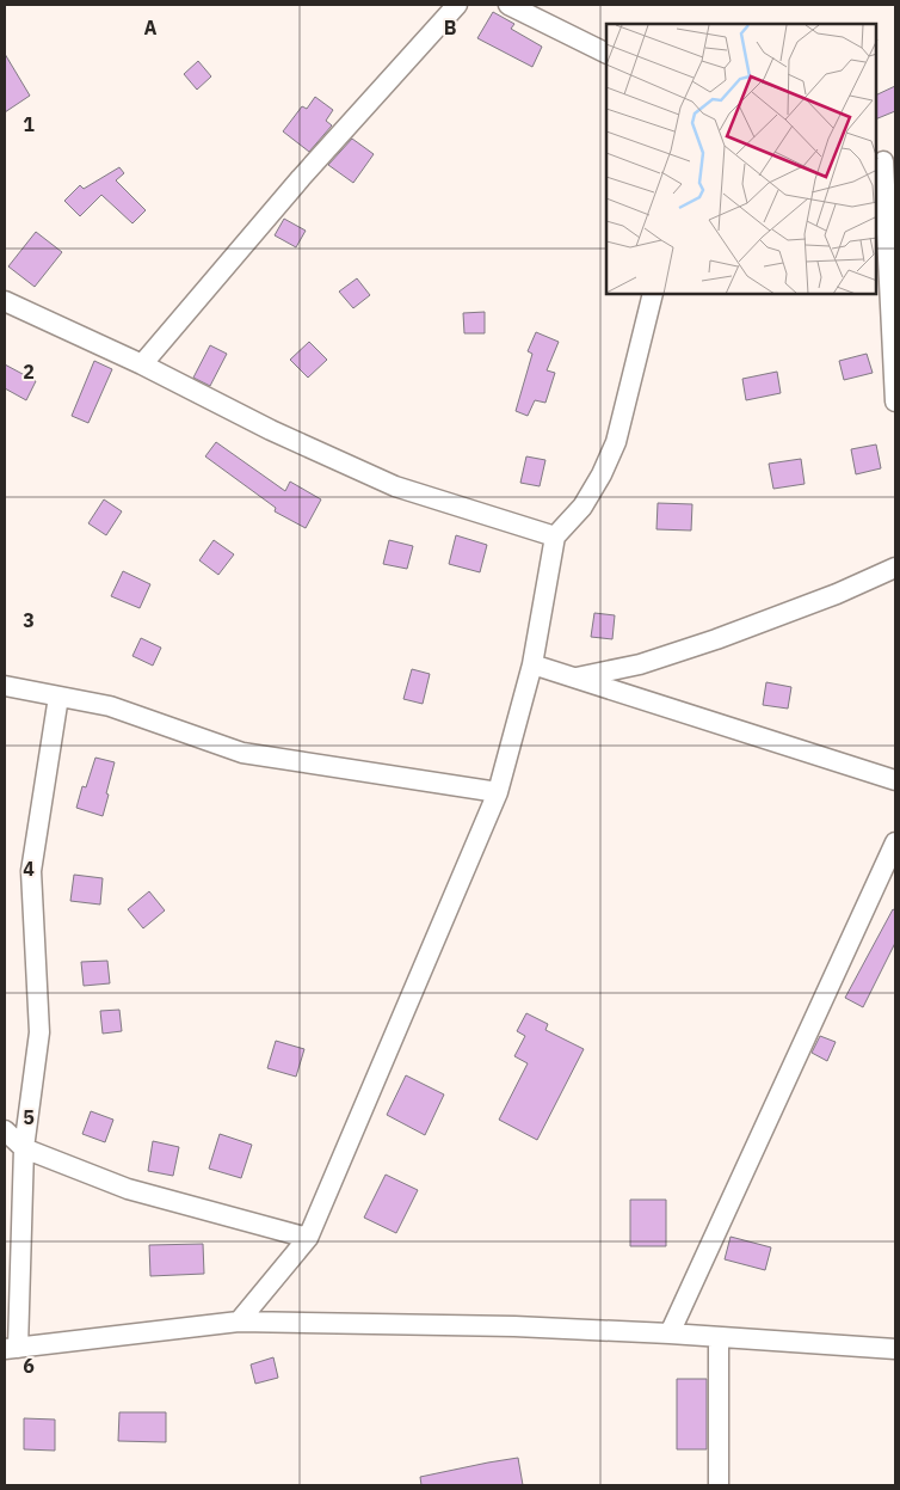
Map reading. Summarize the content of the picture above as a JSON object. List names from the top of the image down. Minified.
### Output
{"grid":{"columns":["A","B"],"rows":["1","2","3","4","5","6"]}}
